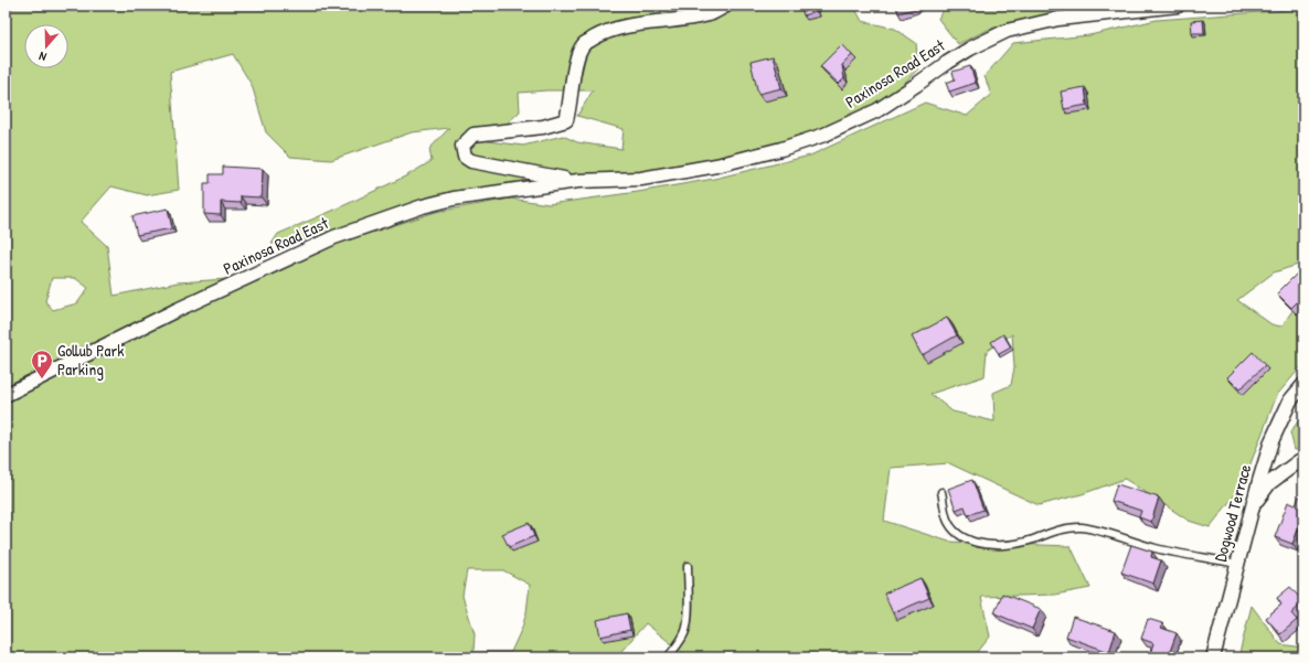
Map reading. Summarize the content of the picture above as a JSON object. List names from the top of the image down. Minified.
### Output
{"streets":{"street":["Paxinosa Road East","Dogwood Terrace"]},"places":{"parking":["Gollub Park Parking"]},"north":"bottom"}
